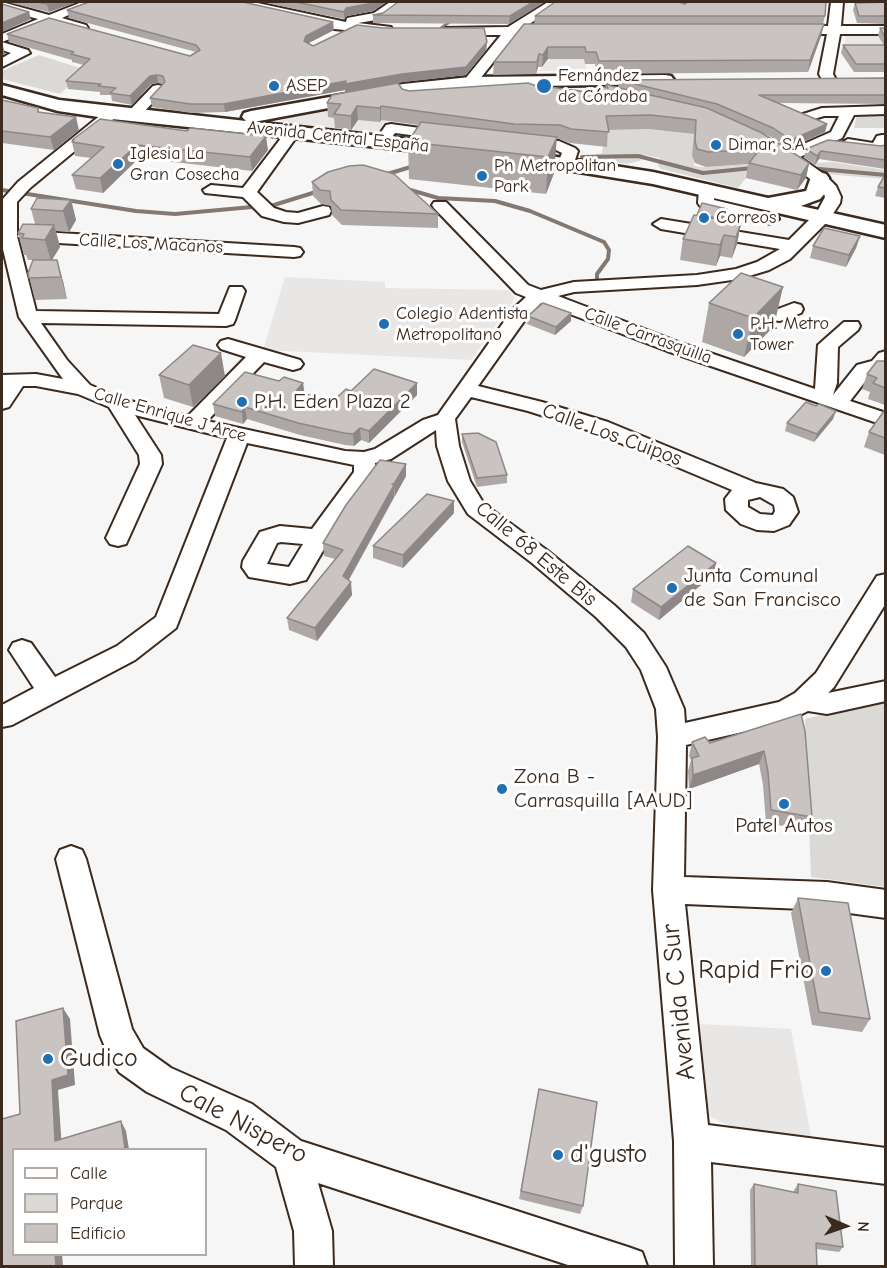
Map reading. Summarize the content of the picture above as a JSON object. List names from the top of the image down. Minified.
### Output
{"streets":{"main road":["Avenida Central España"],"street":["Calle Los Macanos","Calle Carrasquilla","Calle Enrique J Arce","Calle Los Cuipos","Calle 68 Este Bis","Avenida C Sur","Cale Nispero"]},"crossings":[["Avenida Central España","Calle Enrique J Arce"],["Calle Los Macanos","Calle Enrique J Arce"],["Calle Enrique J Arce","Calle 68 Este Bis"],["Calle 68 Este Bis","Avenida C Sur"]],"places":["ASEP","Fernández de Córdoba","Dimar, S.A.","Iglesia La Gran Cosecha","Ph Metropolitan Park","Correos","Colegio Adentista Metropolitano","P.H. Metro Tower","P.H. Eden Plaza 2","Junta Comunal de San Francisco","Zona B - Carrasquilla [AAUD]","Patel Autos","Rapid Frio","Gudico","d'gusto"],"legend":["Calle","Parque","Edificio"],"north":"right"}
